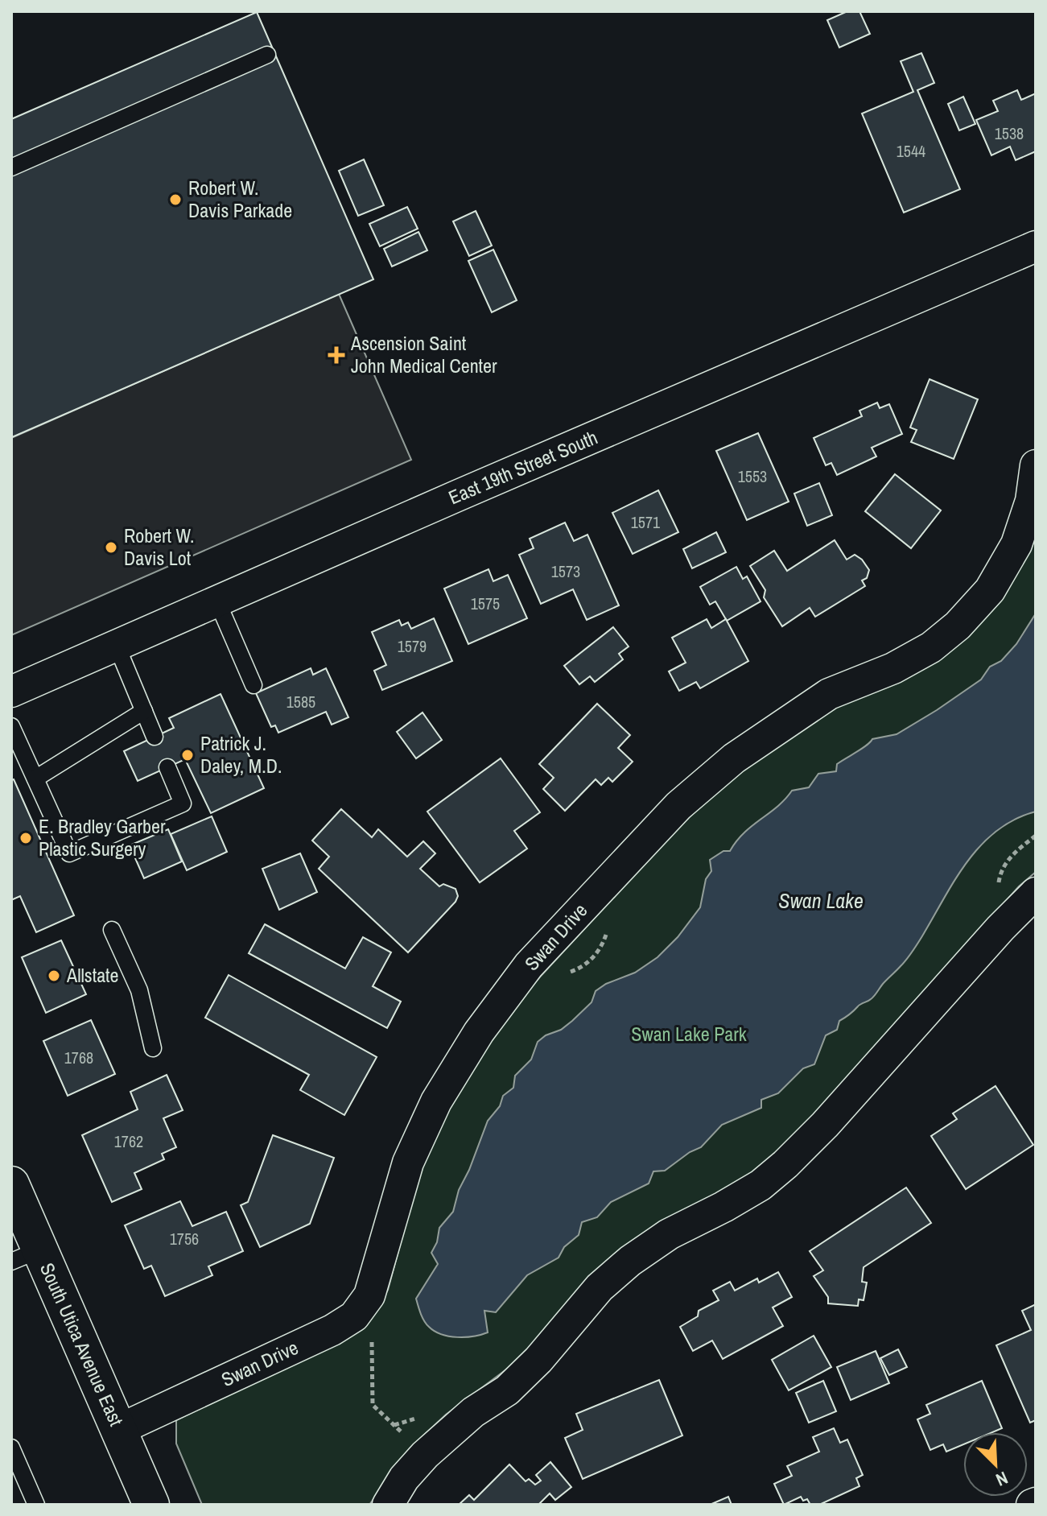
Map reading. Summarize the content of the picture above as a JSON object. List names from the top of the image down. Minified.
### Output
{"streets":{"main road":["South Utica Avenue East"],"street":["East 19th Street South","Swan Drive"]},"crossings":[["Swan Drive","South Utica Avenue East"]],"water":["Swan Lake"],"parks":["Swan Lake Park"],"places":{"other":["Robert W. Davis Parkade","Robert W. Davis Lot","Patrick J. Daley, M.D.","E. Bradley Garber Plastic Surgery","Allstate"],"health":["Ascension Saint John Medical Center"]},"house_numbers":["1538","1544","1553","1571","1573","1575","1579","1585","1768","1762","1756"],"north":"bottom right"}
